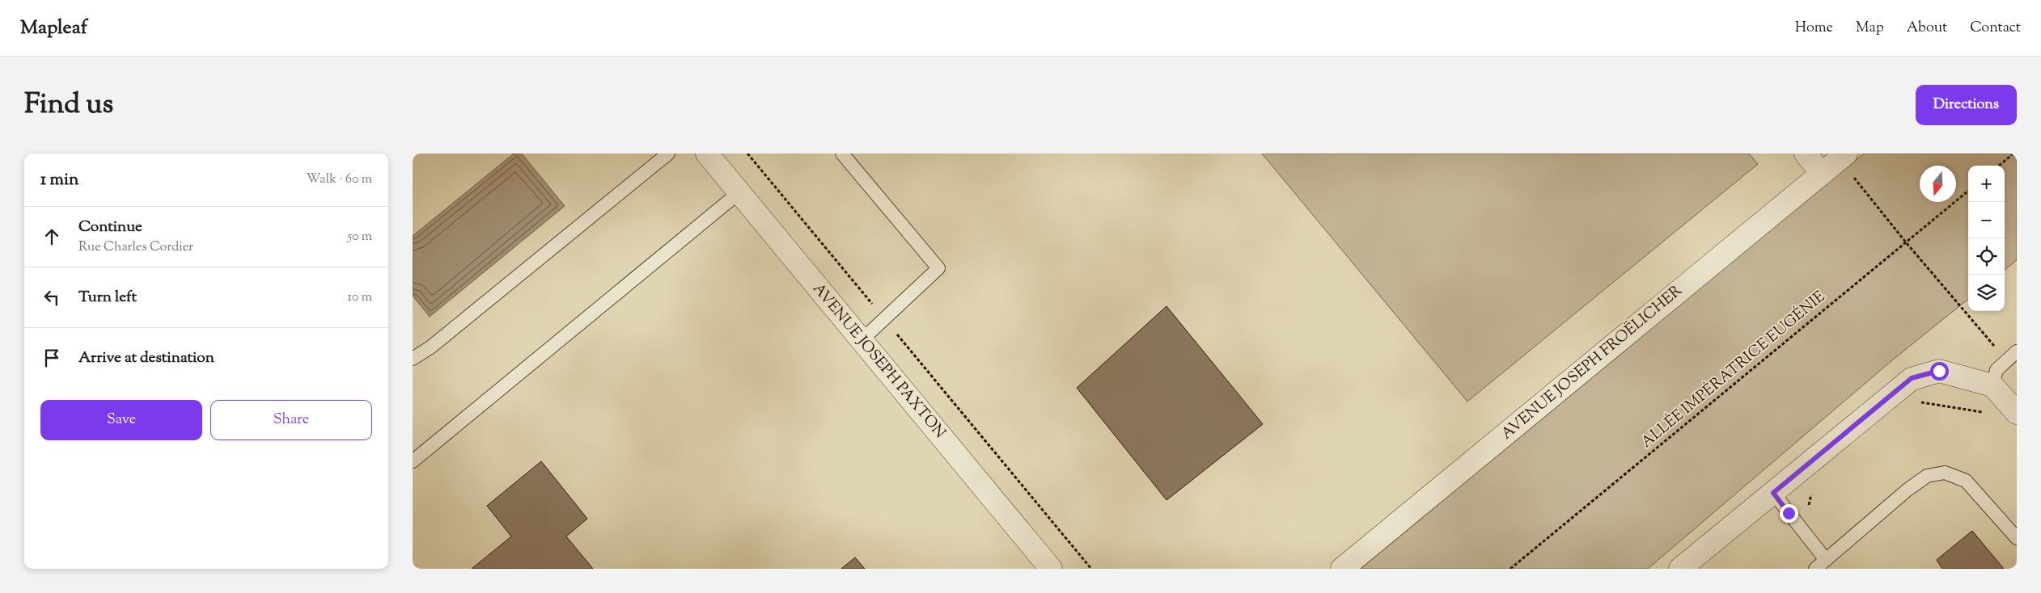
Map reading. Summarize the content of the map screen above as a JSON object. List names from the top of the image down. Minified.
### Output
{"streets":{"street":["AVENUE JOSEPH PAXTON","AVENUE JOSEPH FROËLICHER"],"path":["ALLÉE IMPÉRATRICE EUGÉNIE"]},"north":"bottom","page":{"header":"Mapleaf","nav":["Home","Map","About","Contact"],"title":"Find us","buttons":["Directions",["Save","Share"]],"heading":["1 min","Walk · 60 m"],"map_buttons":["+","−"],"list":[["Continue","Rue Charles Cordier","50 m"],["Turn left","10 m"],"Arrive at destination"]}}
